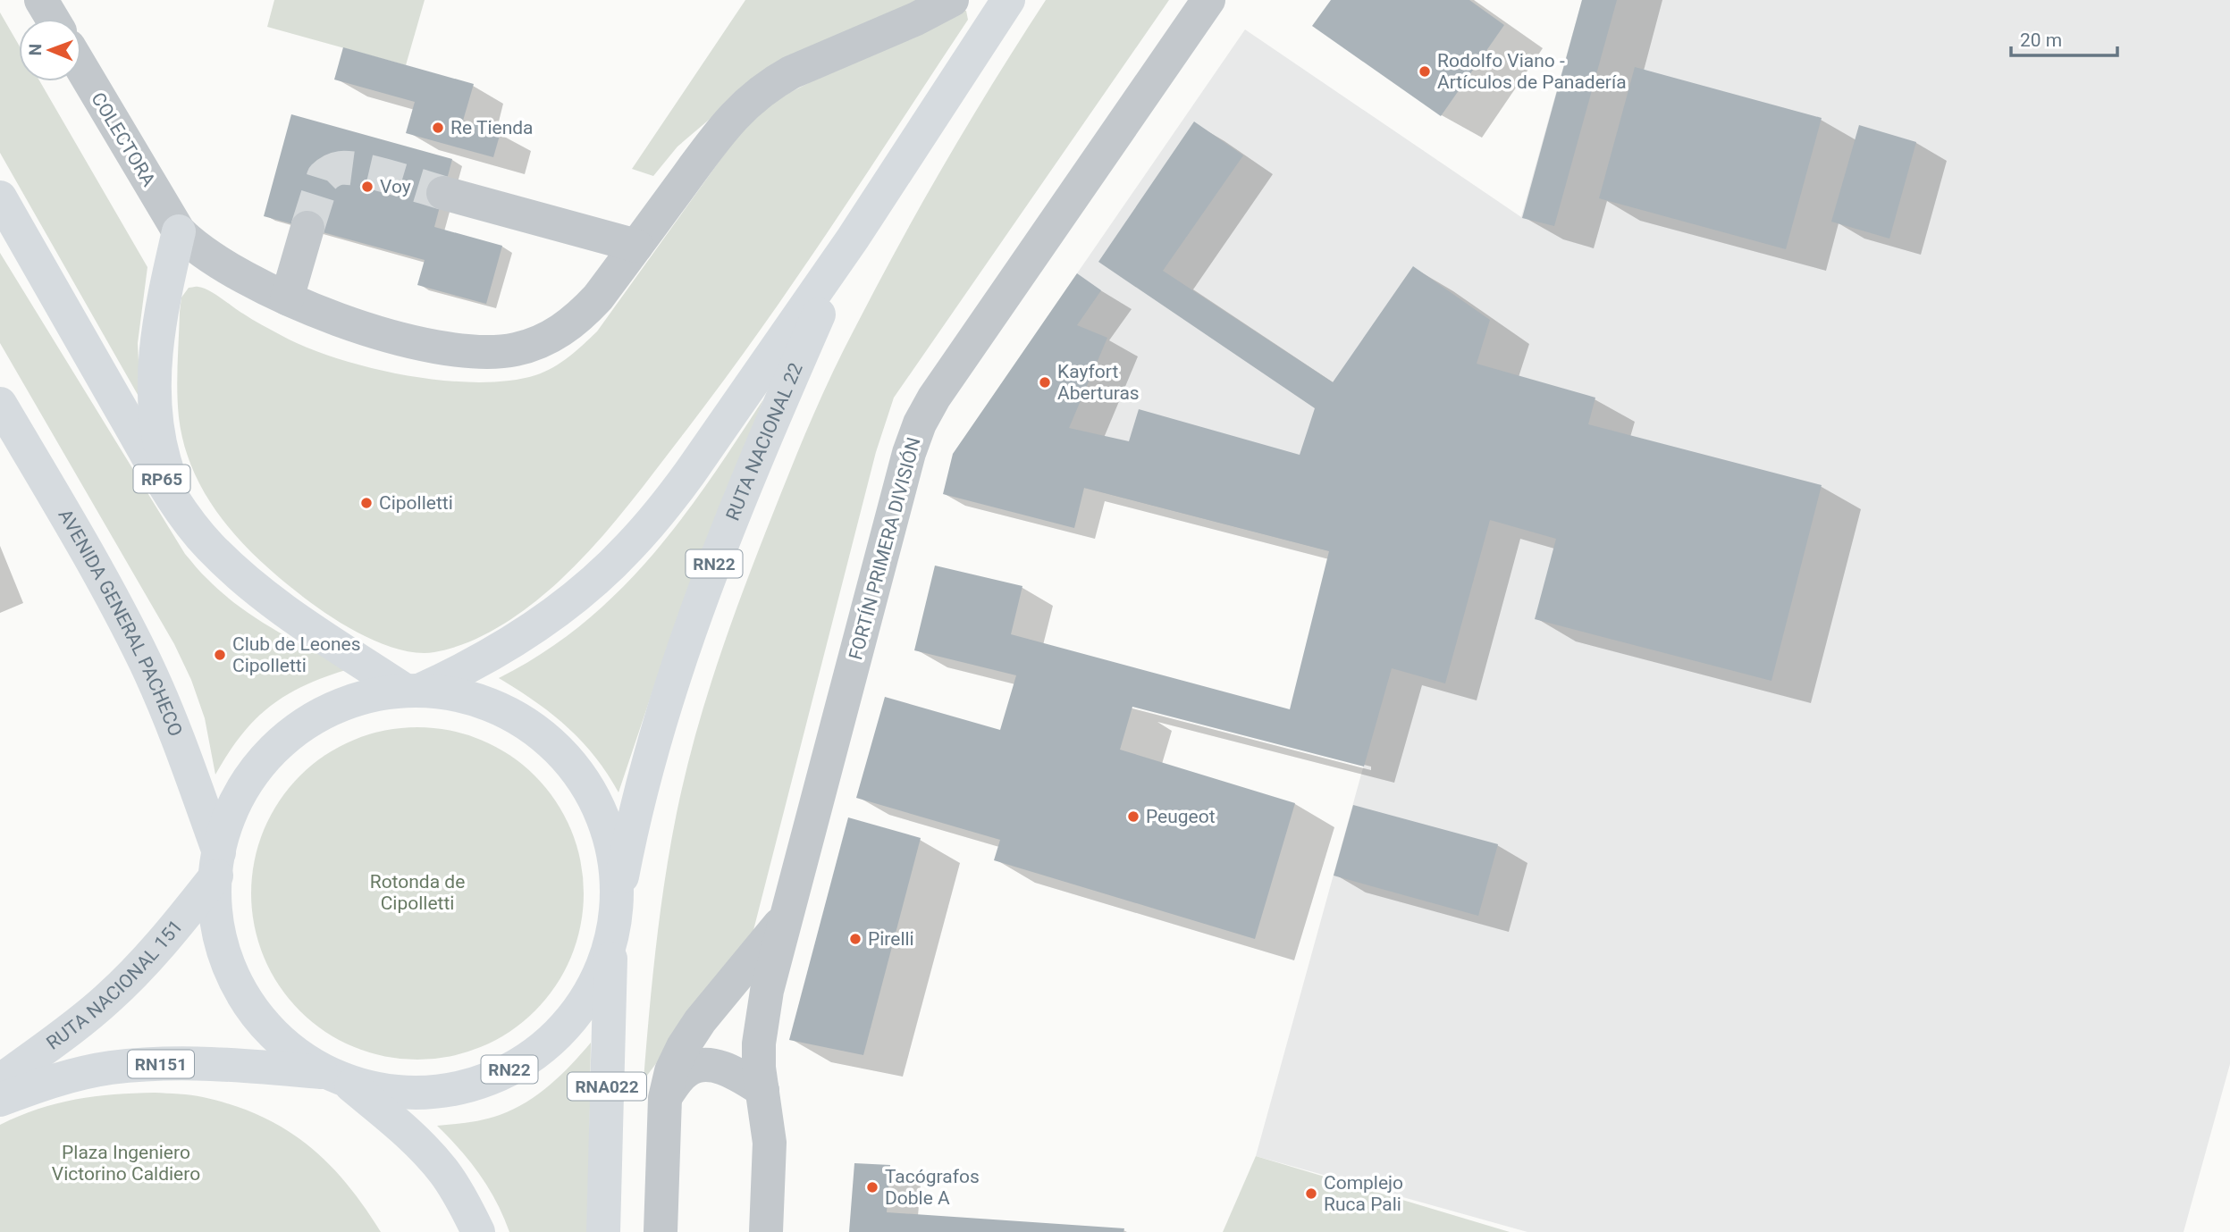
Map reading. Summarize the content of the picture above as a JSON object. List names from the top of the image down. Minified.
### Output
{"streets":{"main road":["RUTA NACIONAL 22","RP65","RN22","AVENIDA GENERAL PACHECO","RUTA NACIONAL 151","RN151","RNA022"],"street":["COLECTORA","FORTÍN PRIMERA DIVISIÓN"]},"crossings":[["RUTA NACIONAL 22","RP65"],["RUTA NACIONAL 22","RN22"],["RP65","RN22"],["RN22","AVENIDA GENERAL PACHECO"],["RN22","RUTA NACIONAL 151"],["RN22","RNA022"],["AVENIDA GENERAL PACHECO","RUTA NACIONAL 151"]],"parks":["Rotonda de Cipolletti","Plaza Ingeniero Victorino Caldiero"],"places":["Rodolfo Viano - Artículos de Panadería","Re Tienda","Voy","Kayfort Aberturas","Cipolletti","Club de Leones Cipolletti","Peugeot","Pirelli","Tacógrafos Doble A","Complejo Ruca Pali"],"scale_bar":"20 m","north":"left"}
